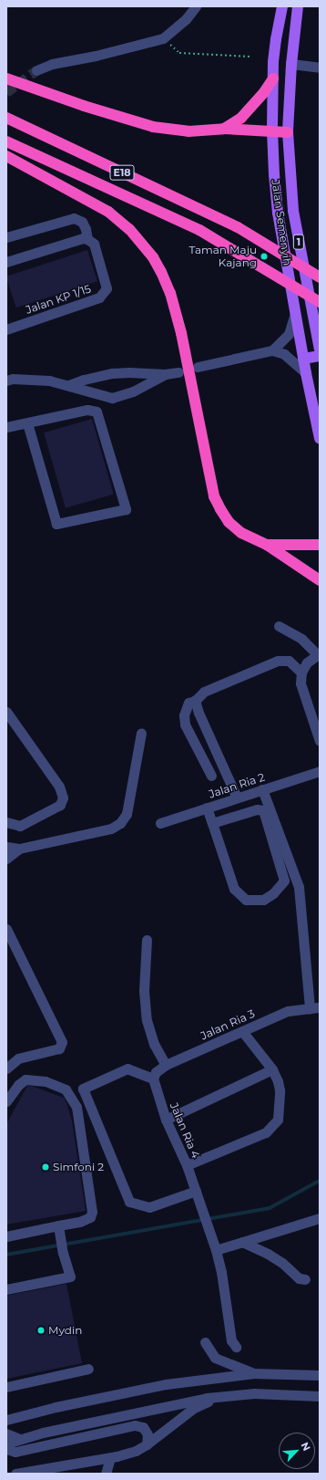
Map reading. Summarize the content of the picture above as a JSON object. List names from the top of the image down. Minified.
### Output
{"streets":{"highway":["E18"],"main road":["Jalan Semenyih","1"],"street":["Jalan KP 1/15","Jalan Ria 2","Jalan Ria 3","Jalan Ria 4"]},"crossings":[["Jalan Ria 3","Jalan Ria 4"]],"places":["Taman Maju Kajang","Simfoni 2","Mydin"],"north":"top right"}
